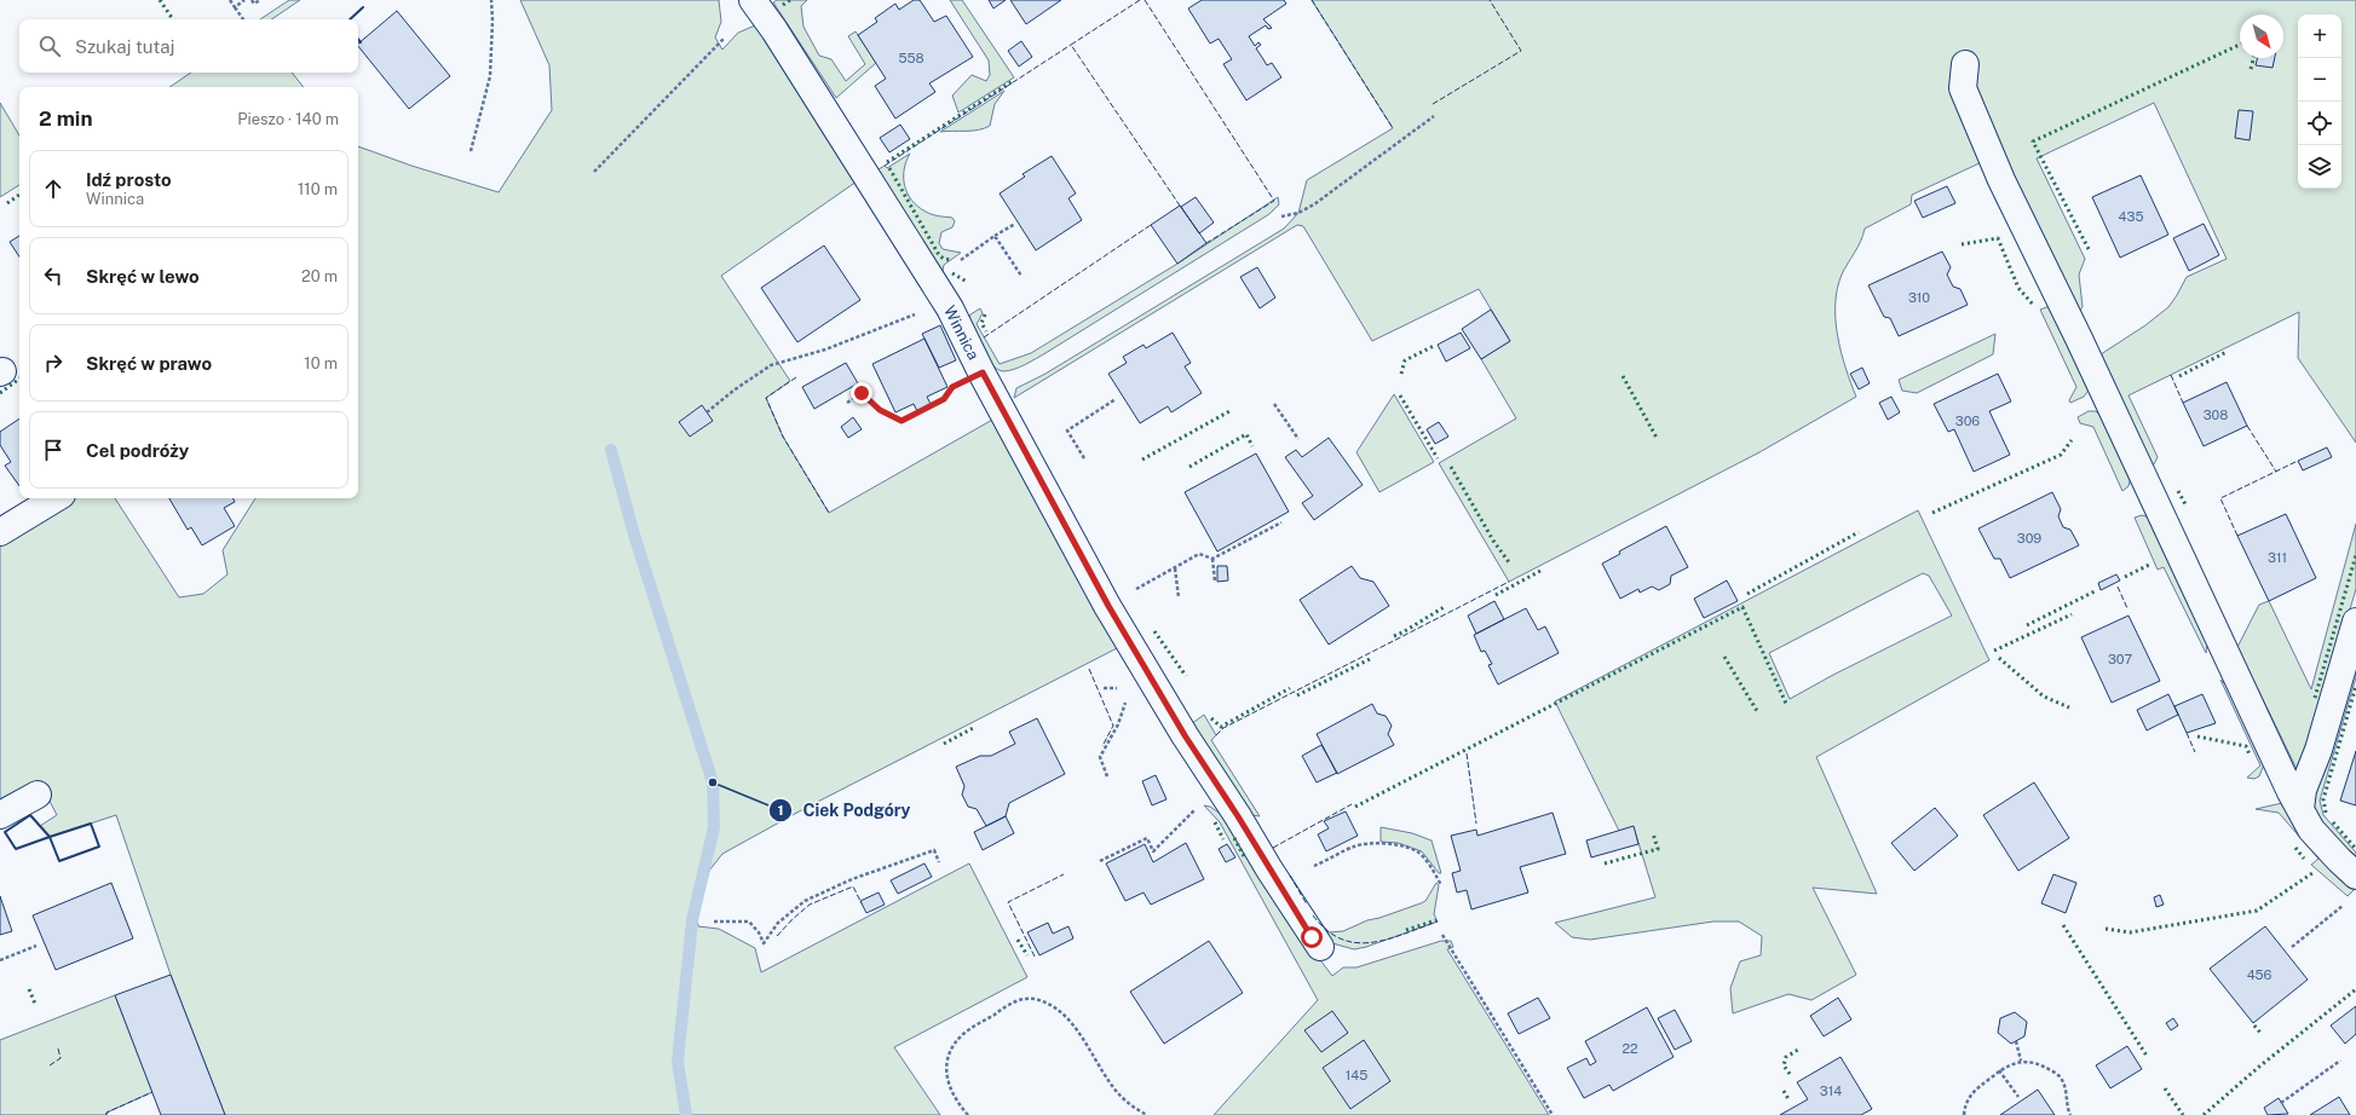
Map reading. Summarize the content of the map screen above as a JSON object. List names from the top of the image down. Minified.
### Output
{"streets":{"street":["Winnica"]},"places":["Ciek Podgóry"],"house_numbers":["558","435","310","308","306","309","311","307","456","22","145","314"],"north":"bottom right","page":{"map_buttons":["+","−"],"search":"Szukaj tutaj","heading":["2 min","Pieszo · 140 m"],"list":[["Idź prosto","Winnica","110 m"],["Skręć w lewo","20 m"],["Skręć w prawo","10 m"],"Cel podróży"]}}
